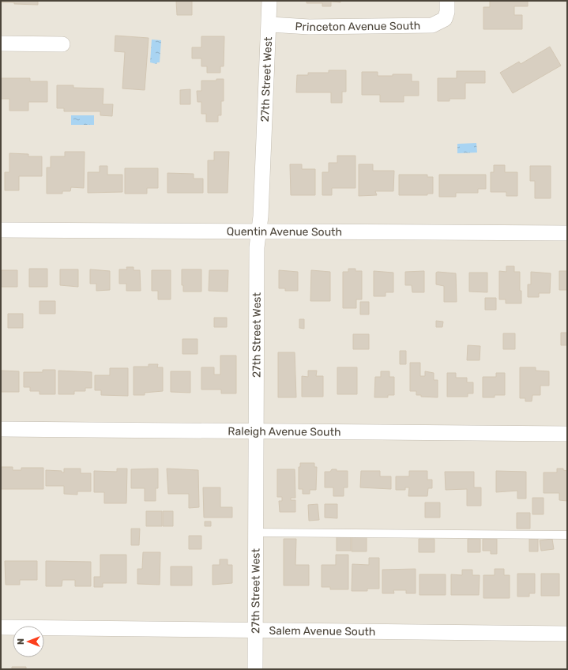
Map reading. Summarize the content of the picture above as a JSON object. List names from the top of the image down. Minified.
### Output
{"streets":{"street":["Princeton Avenue South","27th Street West","Quentin Avenue South","Raleigh Avenue South","Salem Avenue South"]},"crossings":[["Princeton Avenue South","27th Street West"],["27th Street West","Quentin Avenue South"],["27th Street West","Raleigh Avenue South"],["27th Street West","Salem Avenue South"]],"north":"left"}
